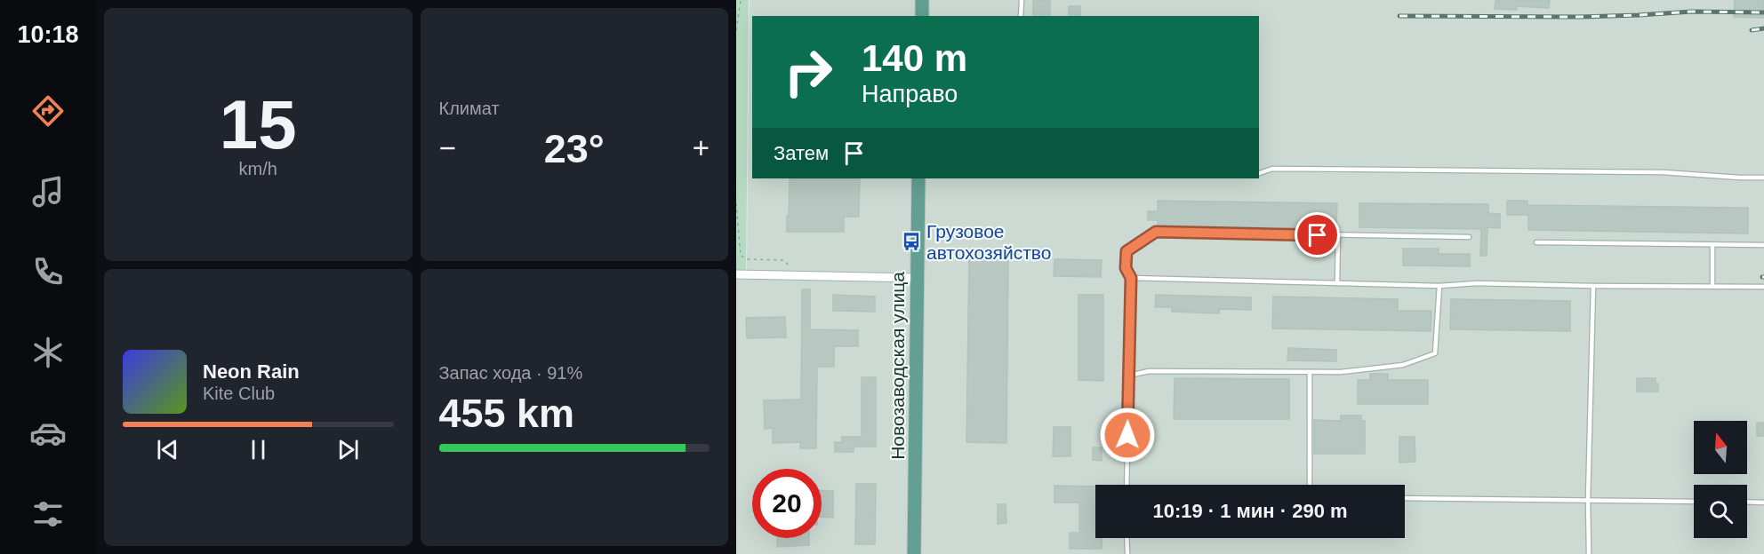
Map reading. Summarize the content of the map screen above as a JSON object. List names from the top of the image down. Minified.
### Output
{"streets":{"main road":["Новозаводская улица"]},"places":{"bus stop":["Грузовое автохозяйство"]},"north":"top","page":{"tabs":"10:18","tile":[["15","km/h"],"Климат",["Запас хода · 91%","455 km"]],"turn":["140 m","Направо"],"heat":["−","23°","+"],"then":"Затем","song":["Neon Rain","Kite Club"],"limit":"20","trip":"10:19 · 1 мин · 290 m"}}
